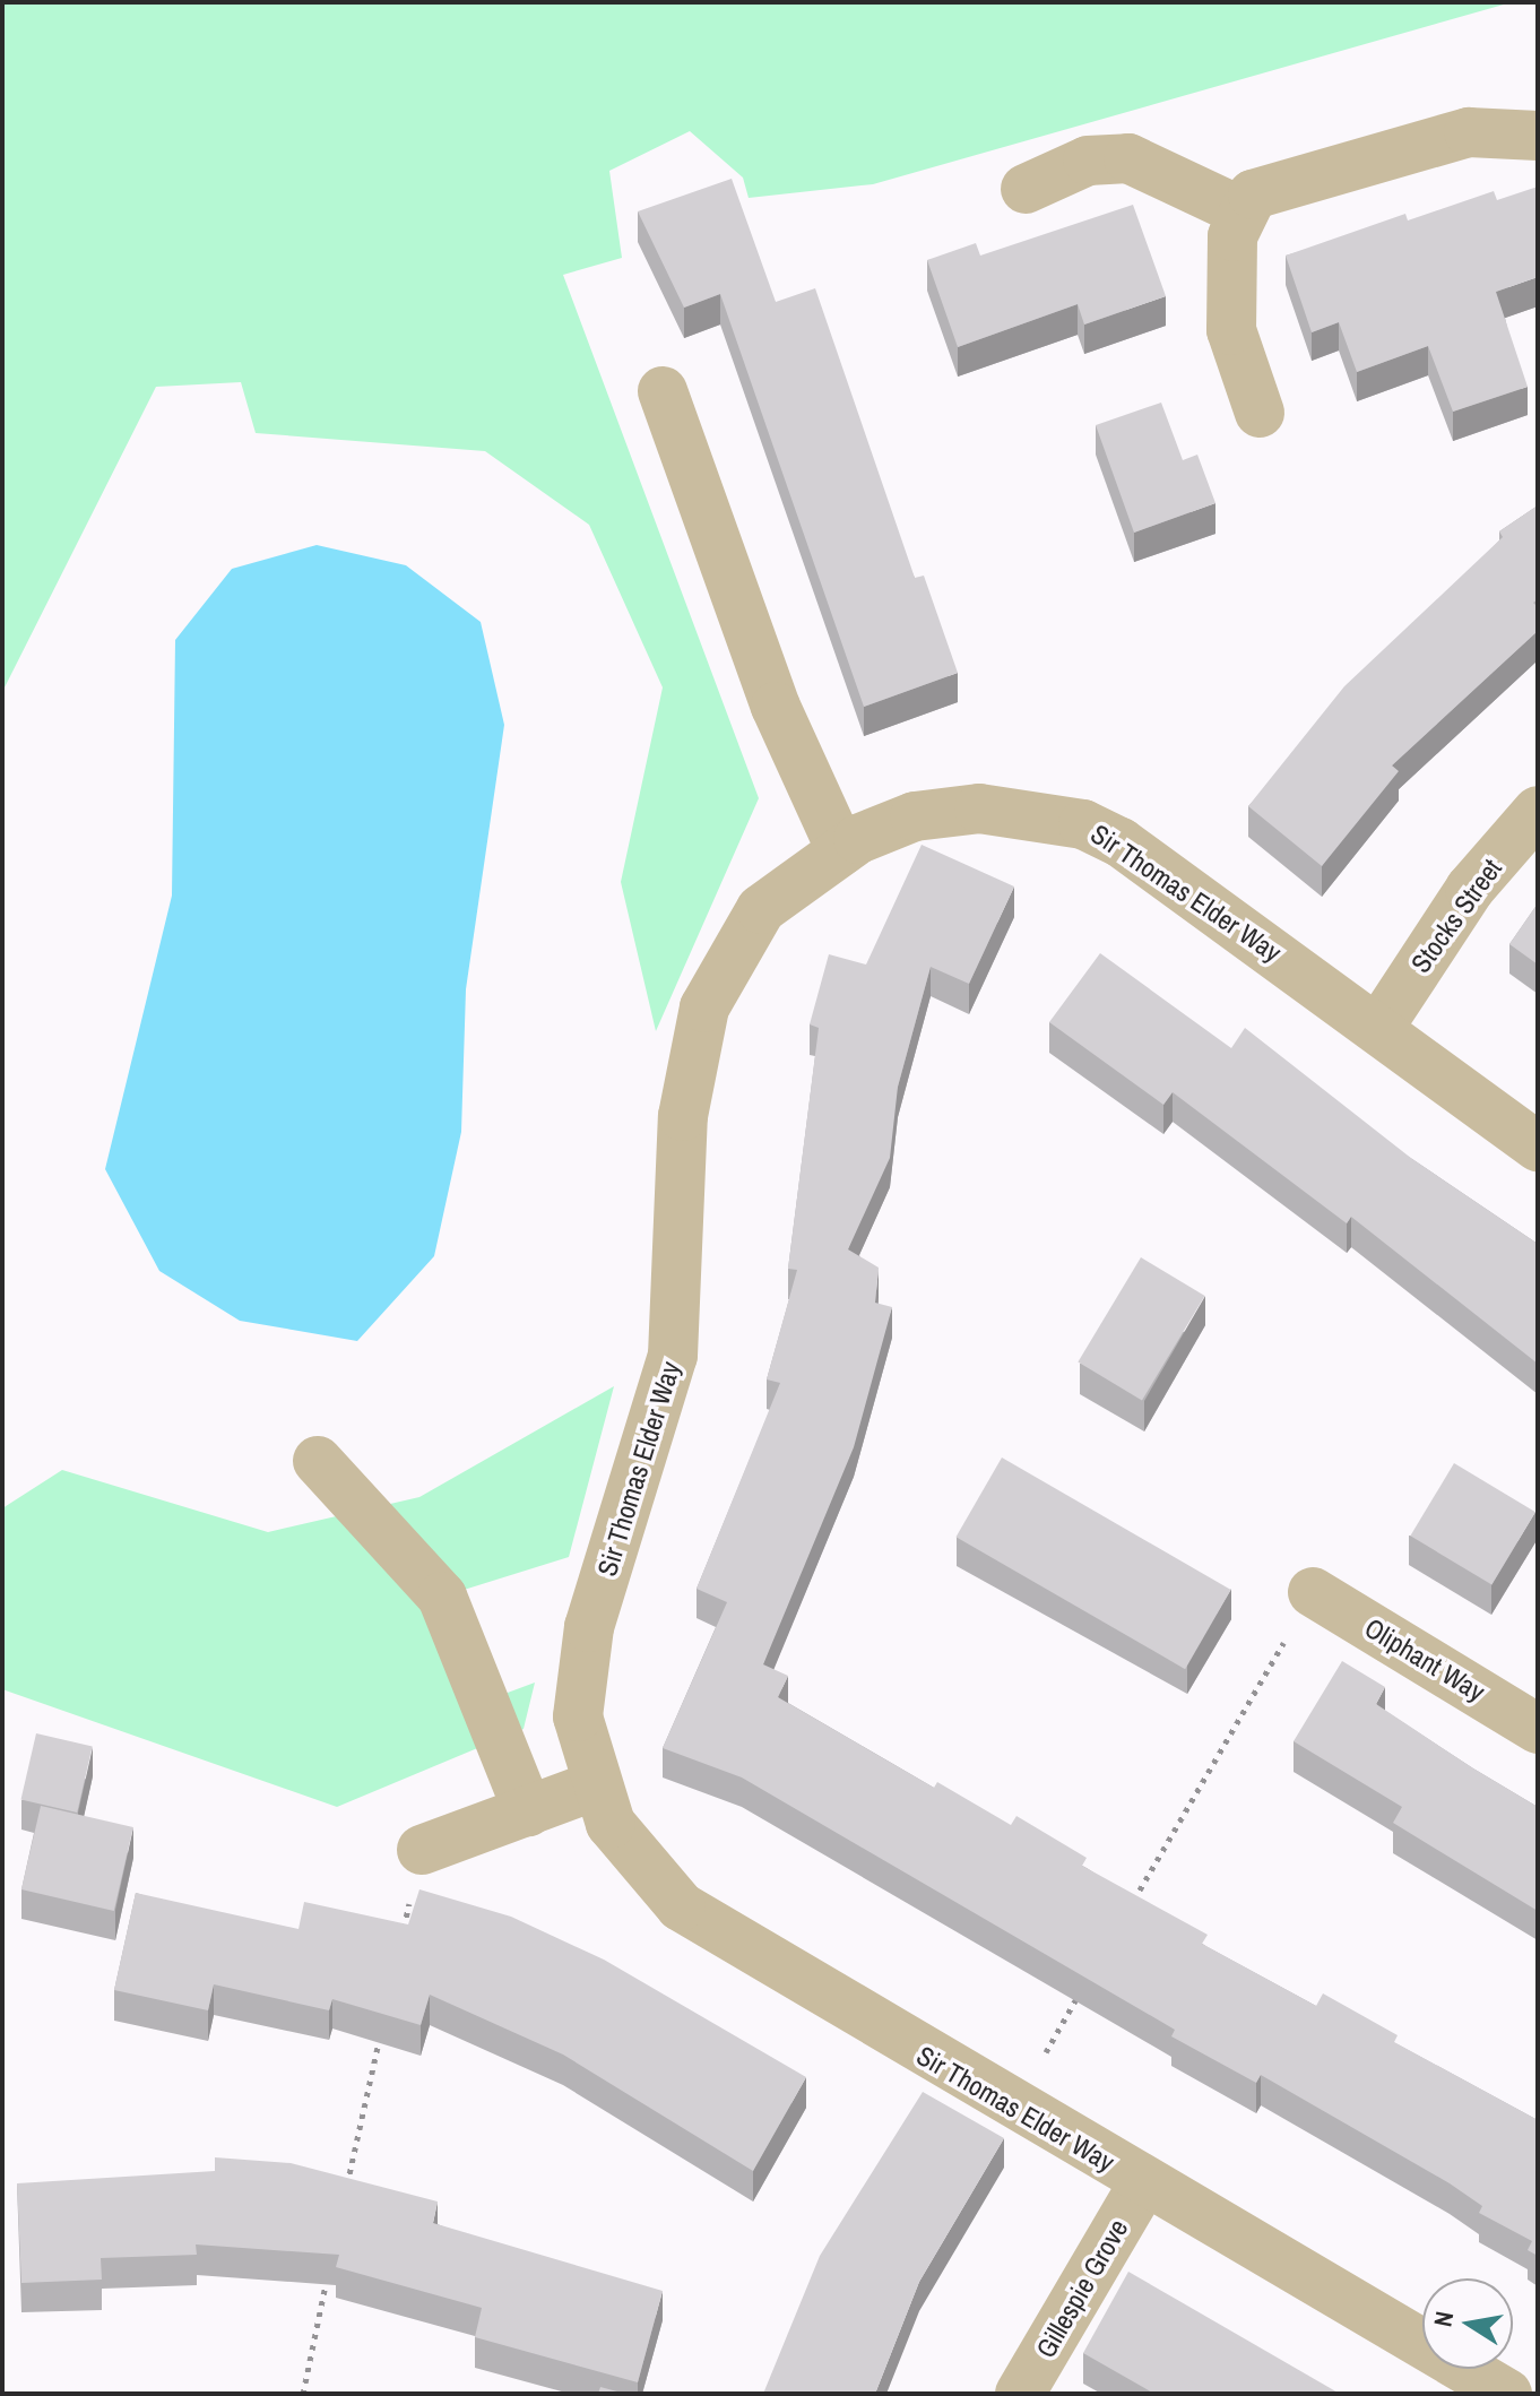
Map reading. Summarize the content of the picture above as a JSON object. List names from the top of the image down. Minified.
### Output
{"streets":{"street":["Sir Thomas Elder Way","Stocks Street","Oliphant Way","Gillespie Grove"]},"crossings":[["Sir Thomas Elder Way","Stocks Street"],["Sir Thomas Elder Way","Gillespie Grove"]],"north":"left"}
